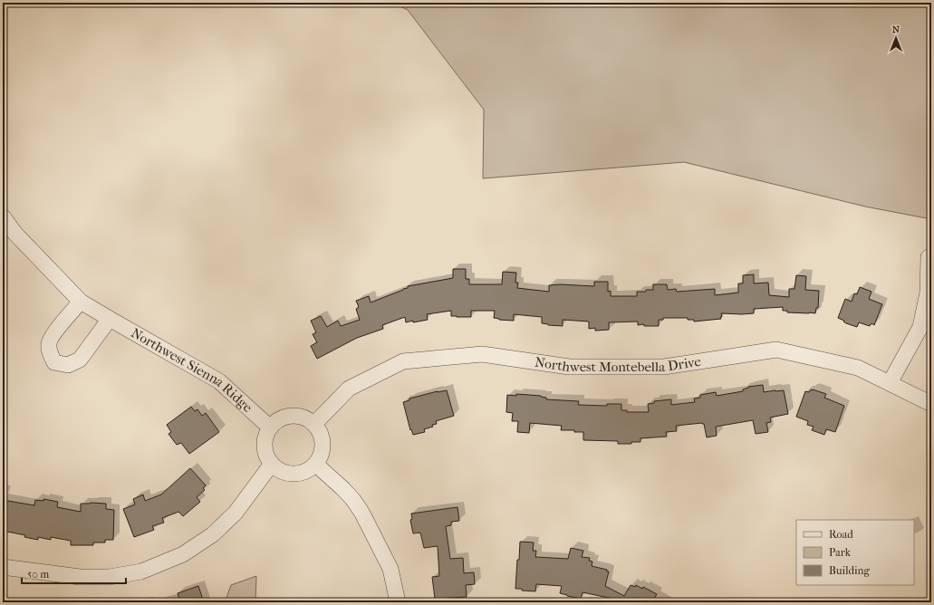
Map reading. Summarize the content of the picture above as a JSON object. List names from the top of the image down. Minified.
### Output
{"streets":{"street":["Northwest Montebella Drive","Northwest Sienna Ridge"]},"crossings":[["Northwest Montebella Drive","Northwest Sienna Ridge"]],"legend":["Road","Park","Building"],"scale_bar":"50 m","north":"top"}
